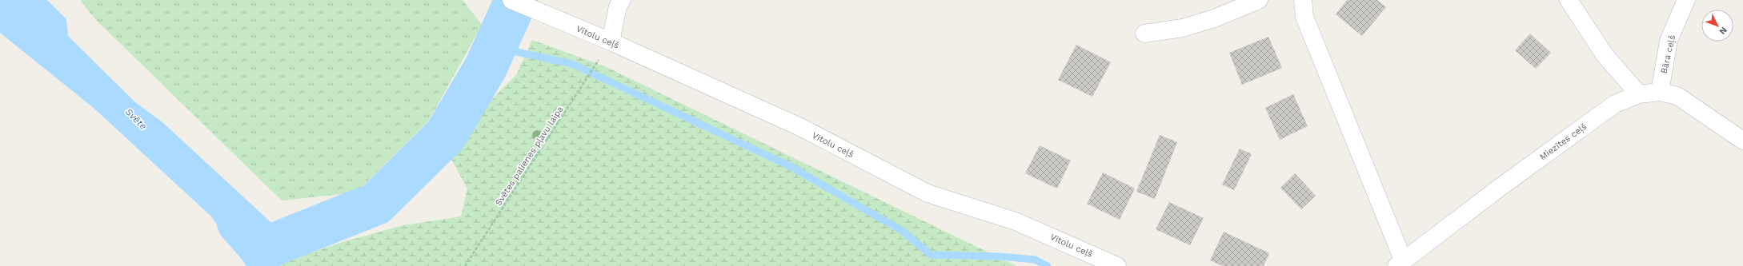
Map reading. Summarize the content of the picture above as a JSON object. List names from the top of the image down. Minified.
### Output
{"streets":{"street":["Vītolu ceļš","Bāra ceļš","Miezītes ceļš"],"path":["Svētes palienes pļavu laipa"]},"crossings":[["Bāra ceļš","Miezītes ceļš"]],"water":["Svēte"],"north":"bottom right"}
